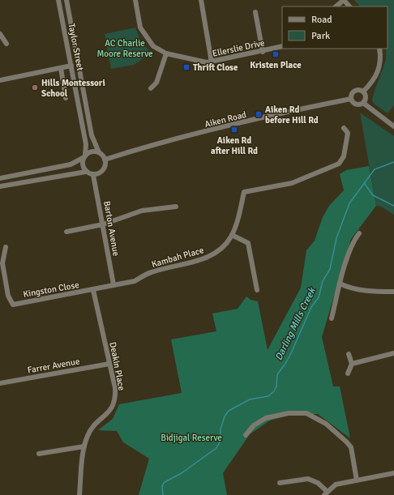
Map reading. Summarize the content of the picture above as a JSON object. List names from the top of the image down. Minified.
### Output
{"streets":{"street":["Taylor Street","Ellerslie Drive","Aiken Road","Barton Avenue","Kambah Place","Kingston Close","Farrer Avenue","Deakin Place"]},"crossings":[["Taylor Street","Aiken Road"],["Taylor Street","Barton Avenue"],["Aiken Road","Barton Avenue"],["Barton Avenue","Kambah Place"],["Kambah Place","Kingston Close"],["Kambah Place","Deakin Place"],["Kingston Close","Deakin Place"],["Farrer Avenue","Deakin Place"]],"water":["Darling Mills Creek"],"parks":["AC Charlie Moore Reserve","Bidjigal Reserve"],"places":{"transit":["Kristen Place","Thrift Close","Aiken Rd before Hill Rd","Aiken Rd after Hill Rd"],"other":["Hills Montessori School"]},"legend":["Road","Park"]}
